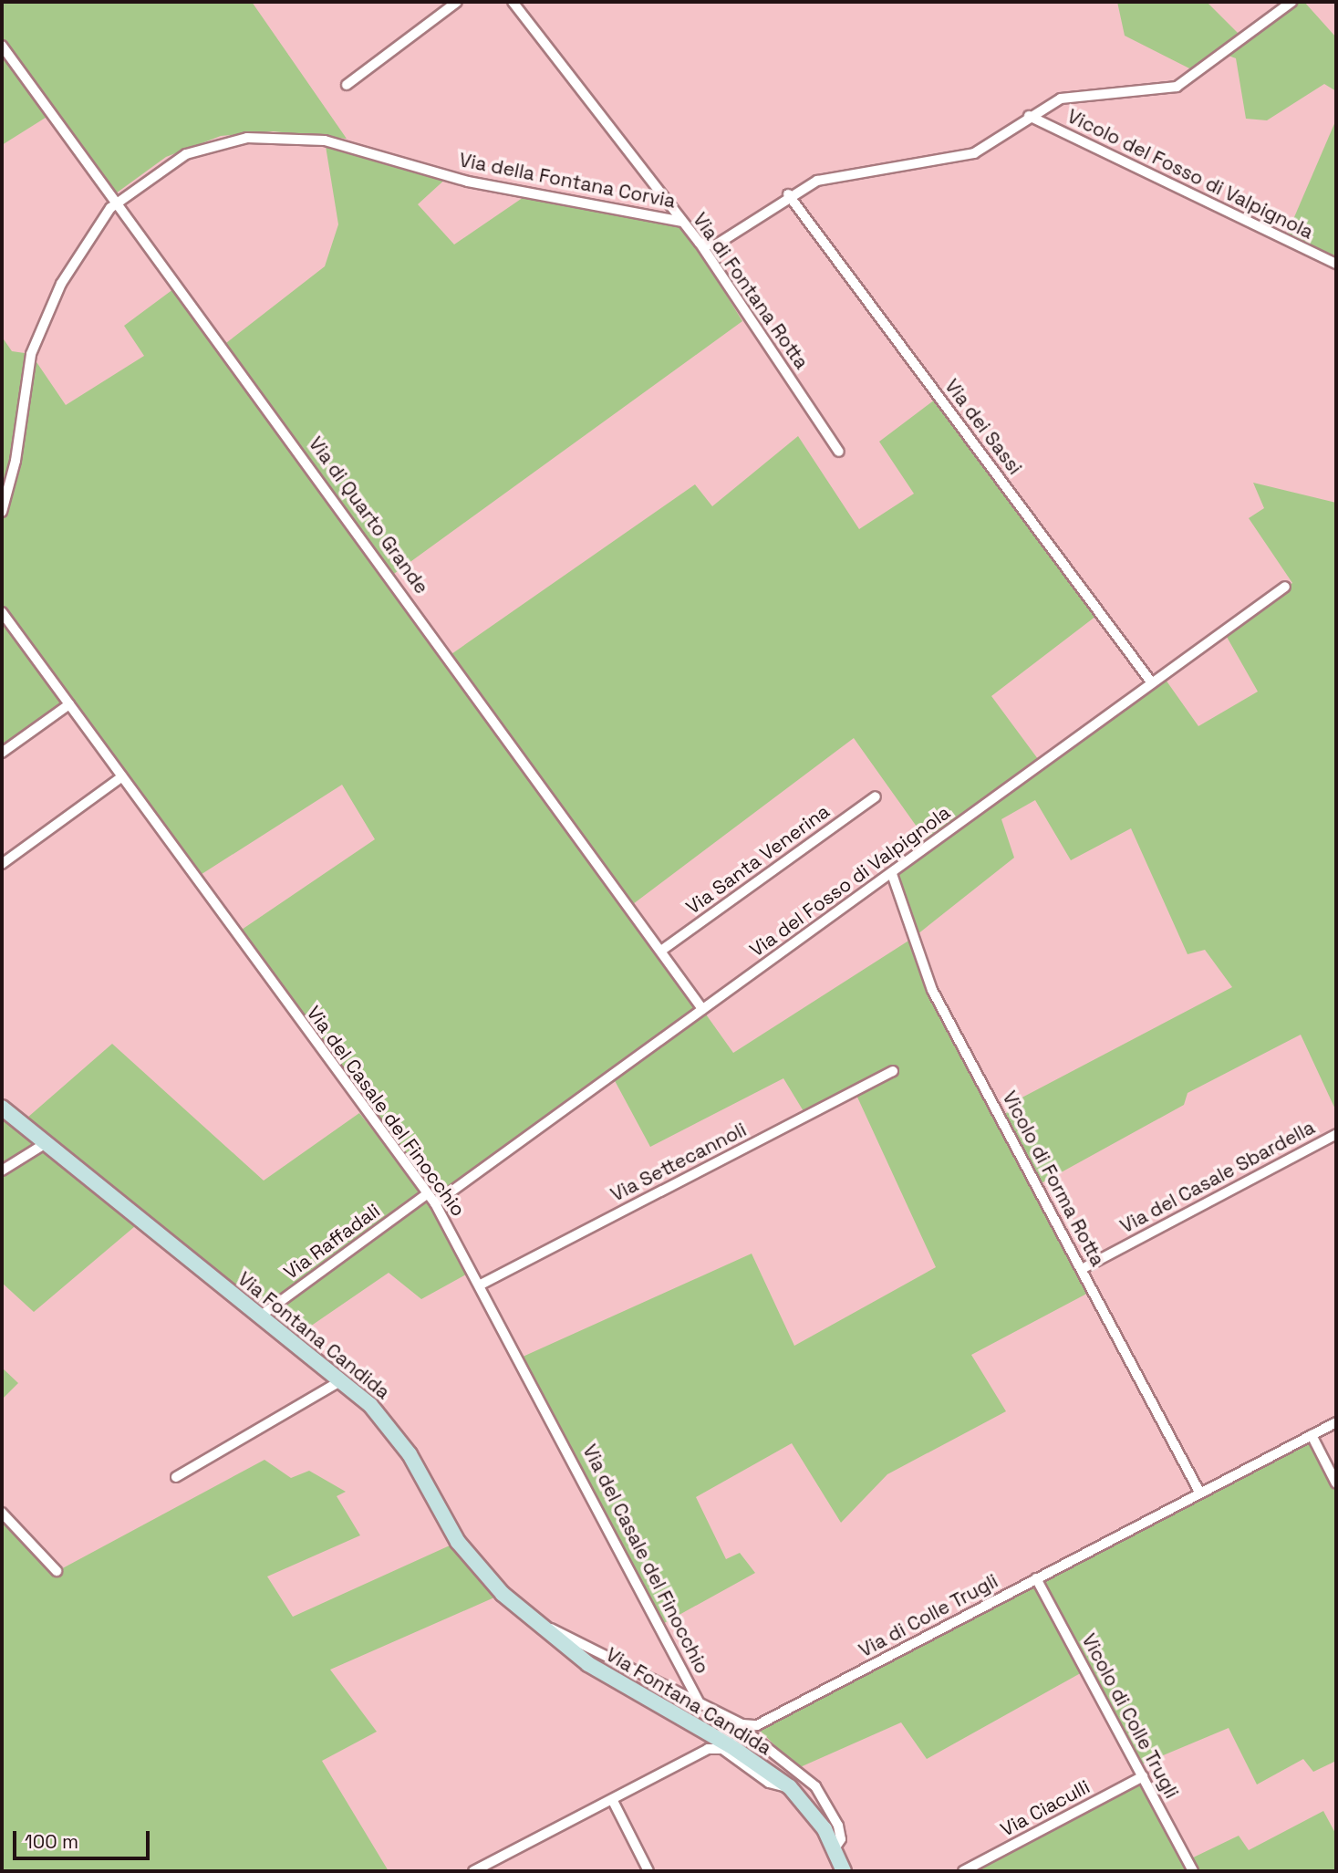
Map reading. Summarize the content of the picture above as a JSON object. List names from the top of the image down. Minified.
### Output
{"streets":{"main road":["Via Fontana Candida"],"street":["Vicolo del Fosso di Valpignola","Via della Fontana Corvia","Via di Fontana Rotta","Via dei Sassi","Via di Quarto Grande","Via Santa Venerina","Via del Fosso di Valpignola","Via del Casale del Finocchio","Via Settecannoli","Via del Casale Sbardella","Vicolo di Forma Rotta","Via Raffadali","Via di Colle Trugli","Vicolo di Colle Trugli","Via Ciaculli"]},"crossings":[["Via della Fontana Corvia","Via di Fontana Rotta"],["Via della Fontana Corvia","Via di Quarto Grande"],["Via dei Sassi","Via del Fosso di Valpignola"],["Via di Quarto Grande","Via Santa Venerina"],["Via di Quarto Grande","Via del Fosso di Valpignola"],["Via del Fosso di Valpignola","Via del Casale del Finocchio"],["Via del Fosso di Valpignola","Vicolo di Forma Rotta"],["Via del Casale del Finocchio","Via Settecannoli"],["Via del Casale del Finocchio","Via Raffadali"],["Via del Casale del Finocchio","Via di Colle Trugli"],["Via del Casale Sbardella","Vicolo di Forma Rotta"],["Vicolo di Forma Rotta","Via di Colle Trugli"],["Via Raffadali","Via Fontana Candida"],["Via Fontana Candida","Via di Colle Trugli"],["Via di Colle Trugli","Vicolo di Colle Trugli"],["Vicolo di Colle Trugli","Via Ciaculli"]],"scale_bar":"100 m"}
